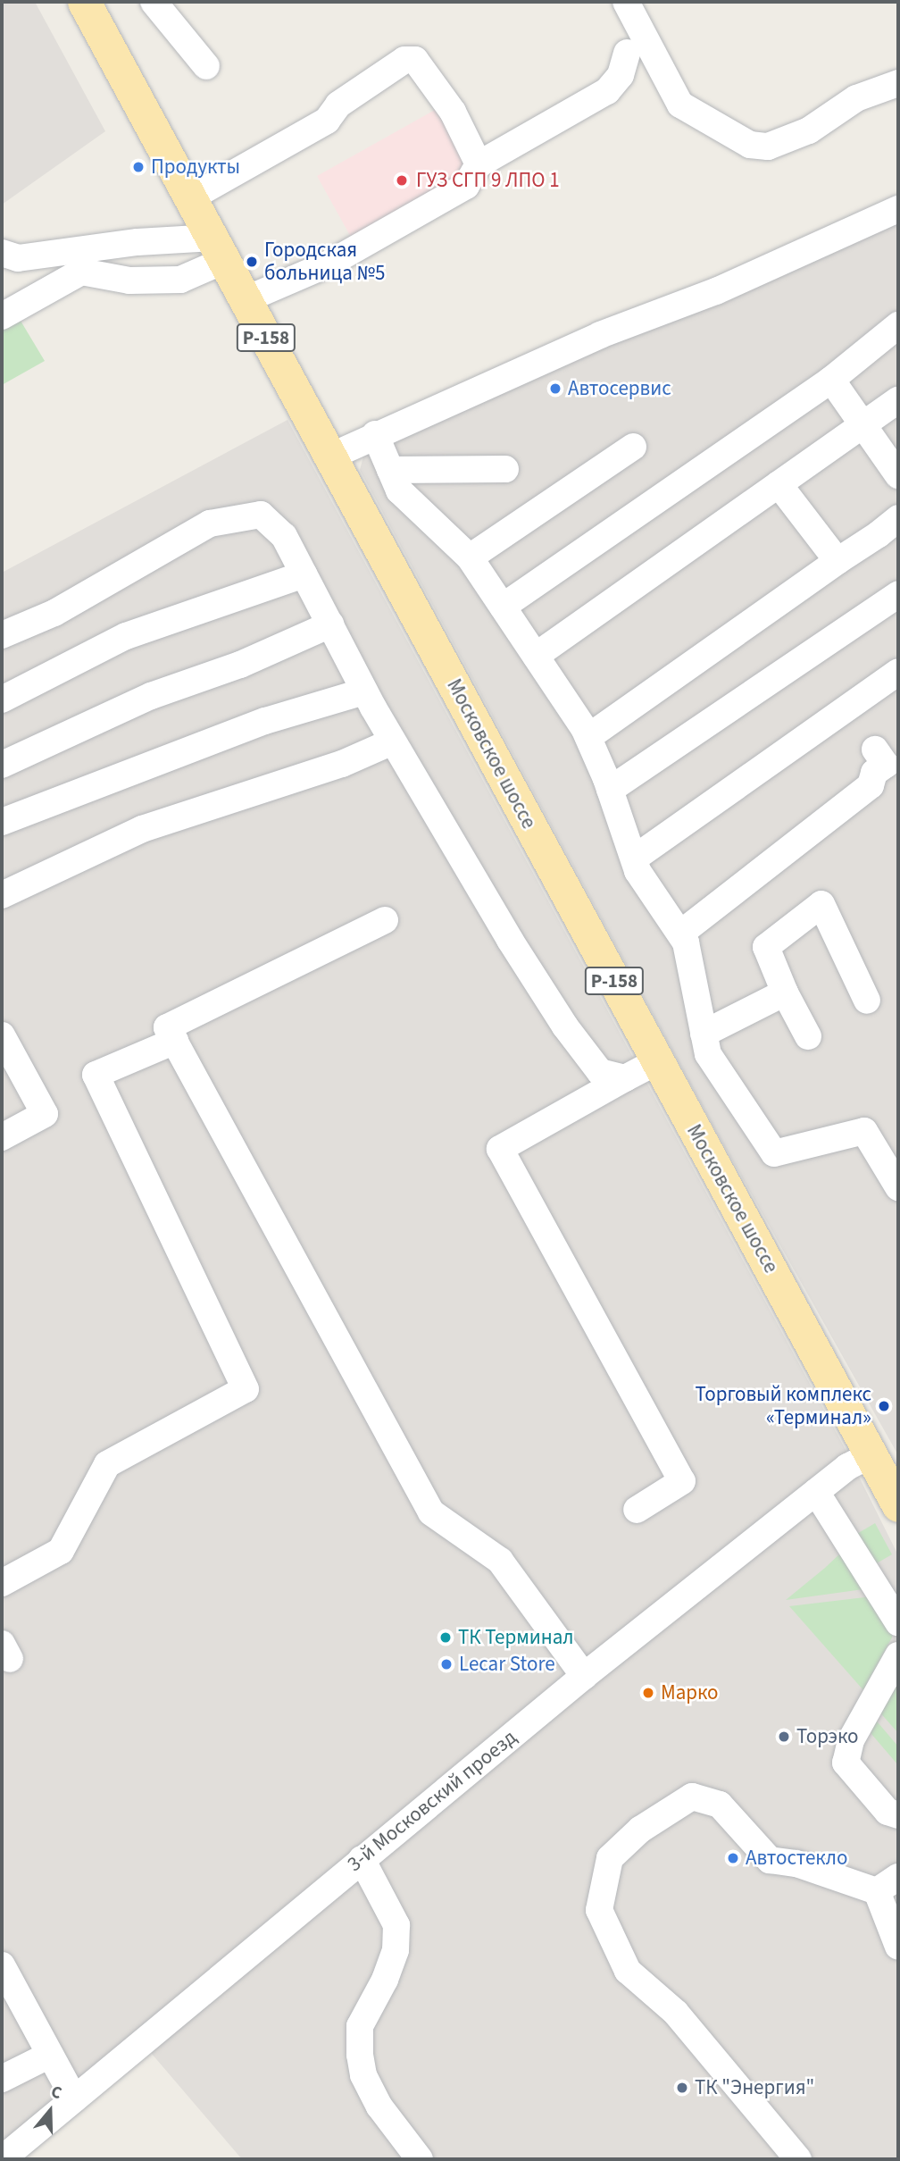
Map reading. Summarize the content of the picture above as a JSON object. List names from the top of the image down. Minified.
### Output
{"streets":{"main road":["Р-158","Московское шоссе"],"street":["3-й Московский проезд"]},"crossings":[["Московское шоссе","3-й Московский проезд"]],"places":["Продукты","ГУЗ СГП 9 ЛПО 1","Городская больница №5","Автосервис","Торговый комплекс «Терминал»","ТК Терминал","Lecar Store","Марко","Торэко","Автостекло","ТК \"Энергия\""],"north":"top"}
